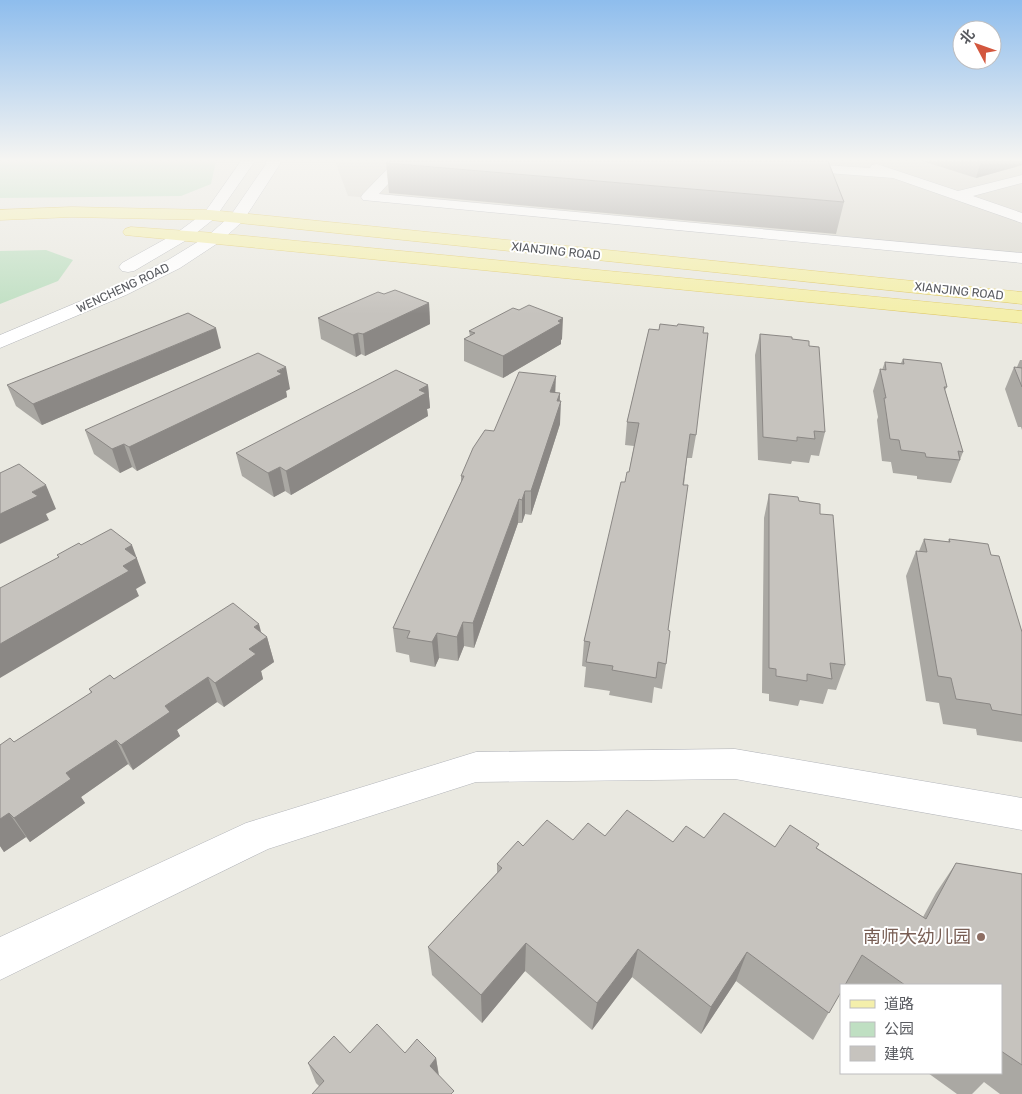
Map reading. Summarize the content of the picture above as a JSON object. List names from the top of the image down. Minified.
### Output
{"streets":{"main road":["XIANJING ROAD"],"street":["WENCHENG ROAD"]},"crossings":[["XIANJING ROAD","WENCHENG ROAD"]],"places":["南师大幼儿园"],"legend":["道路","公园","建筑"],"north":"top left"}
